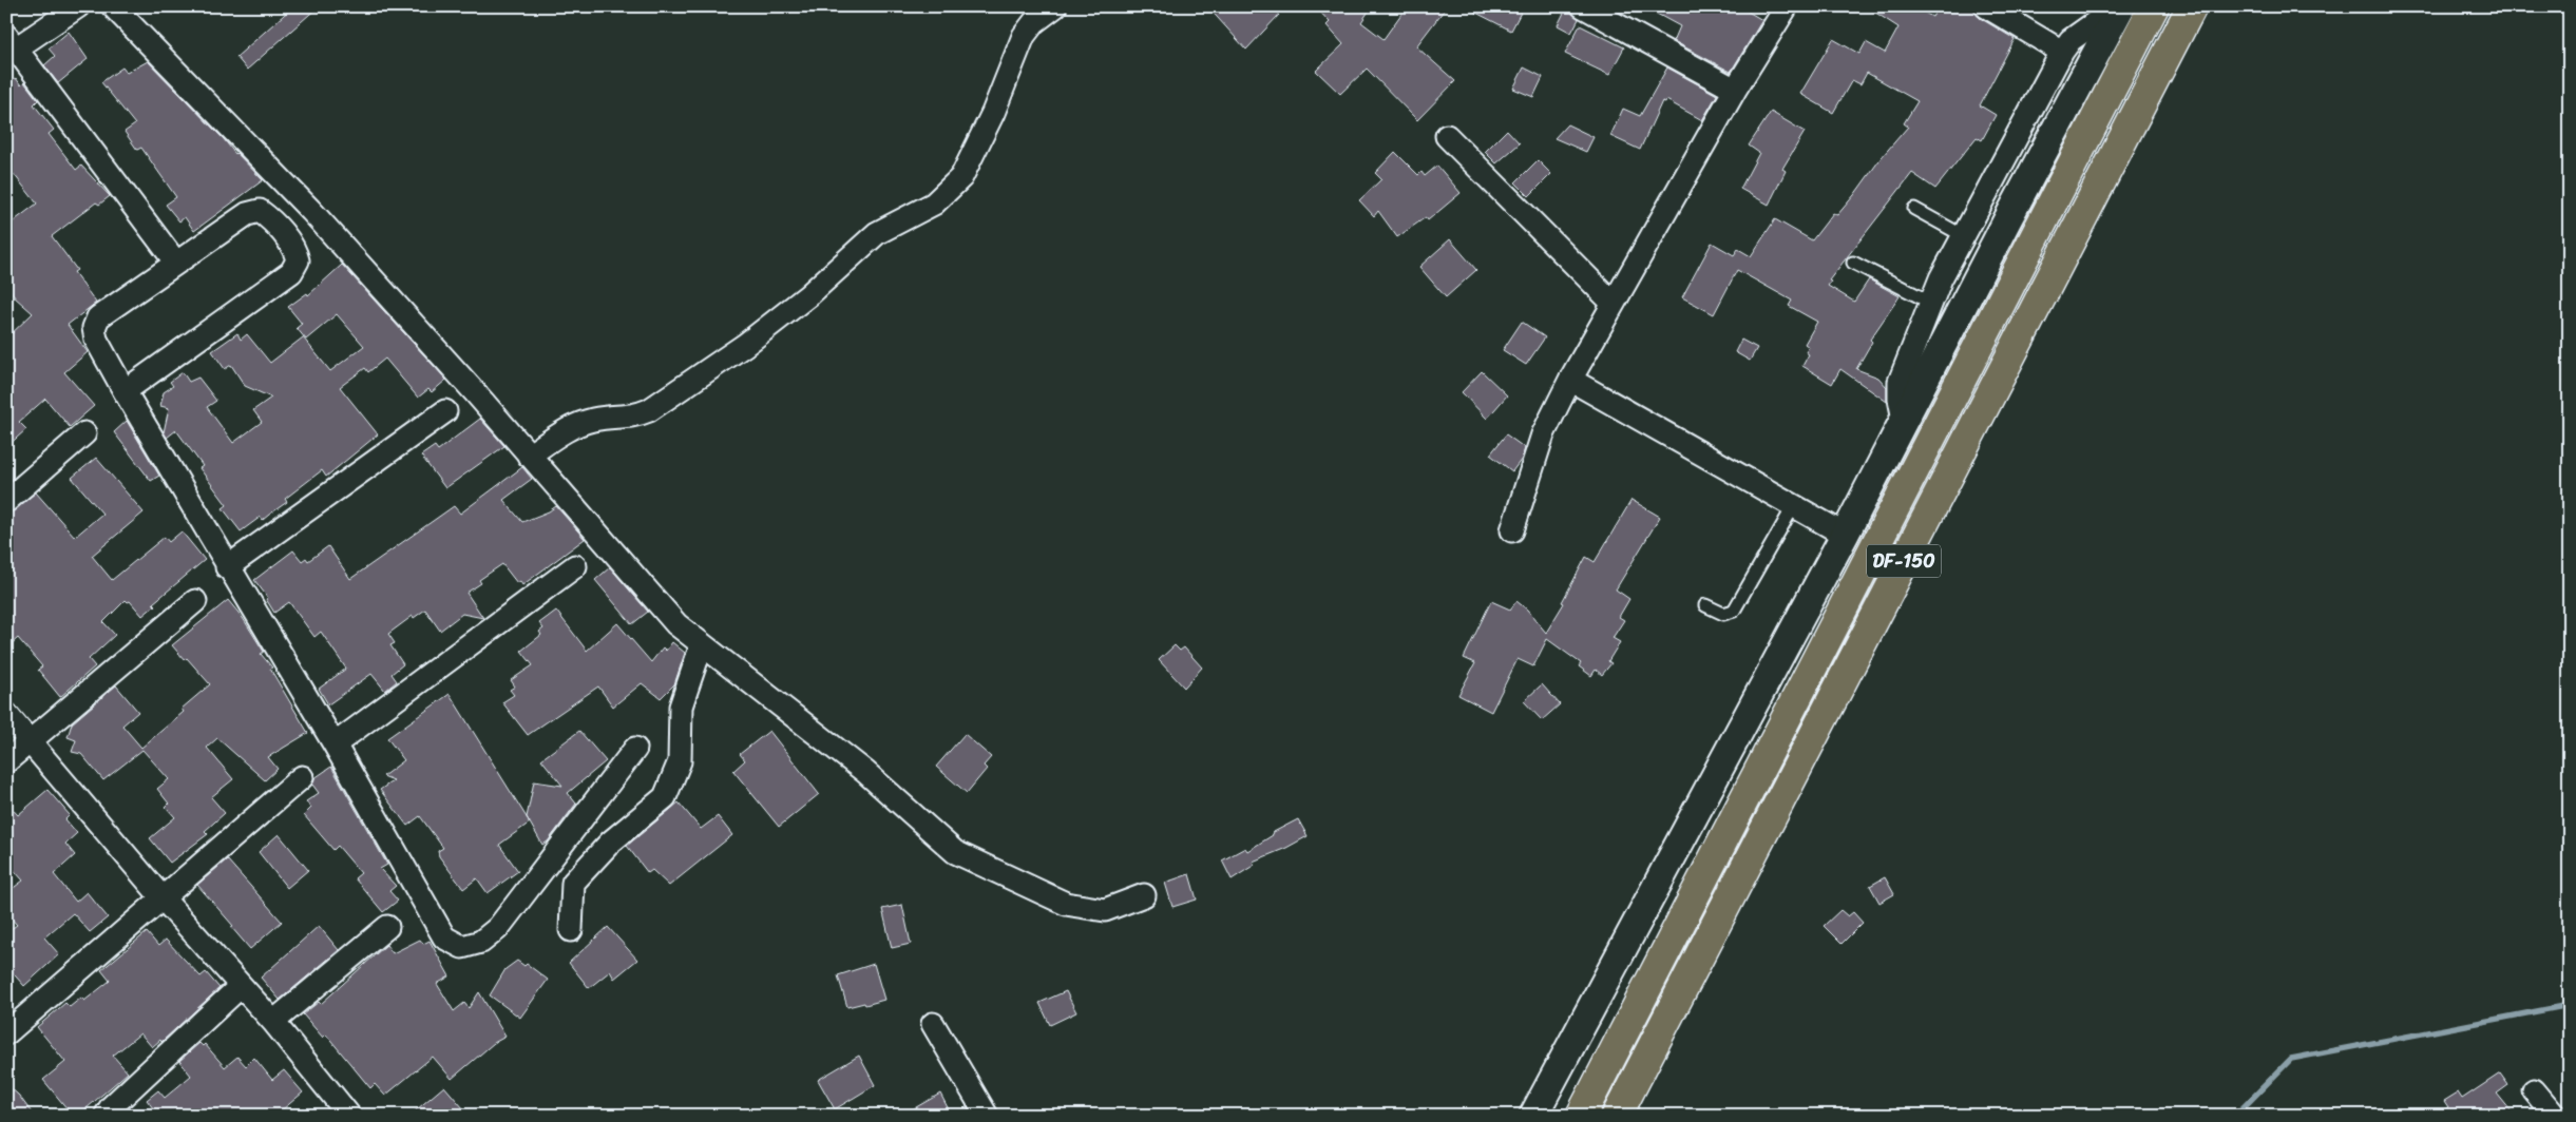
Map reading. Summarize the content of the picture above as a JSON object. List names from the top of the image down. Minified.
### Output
{"streets":{"main road":["DF-150"]}}
